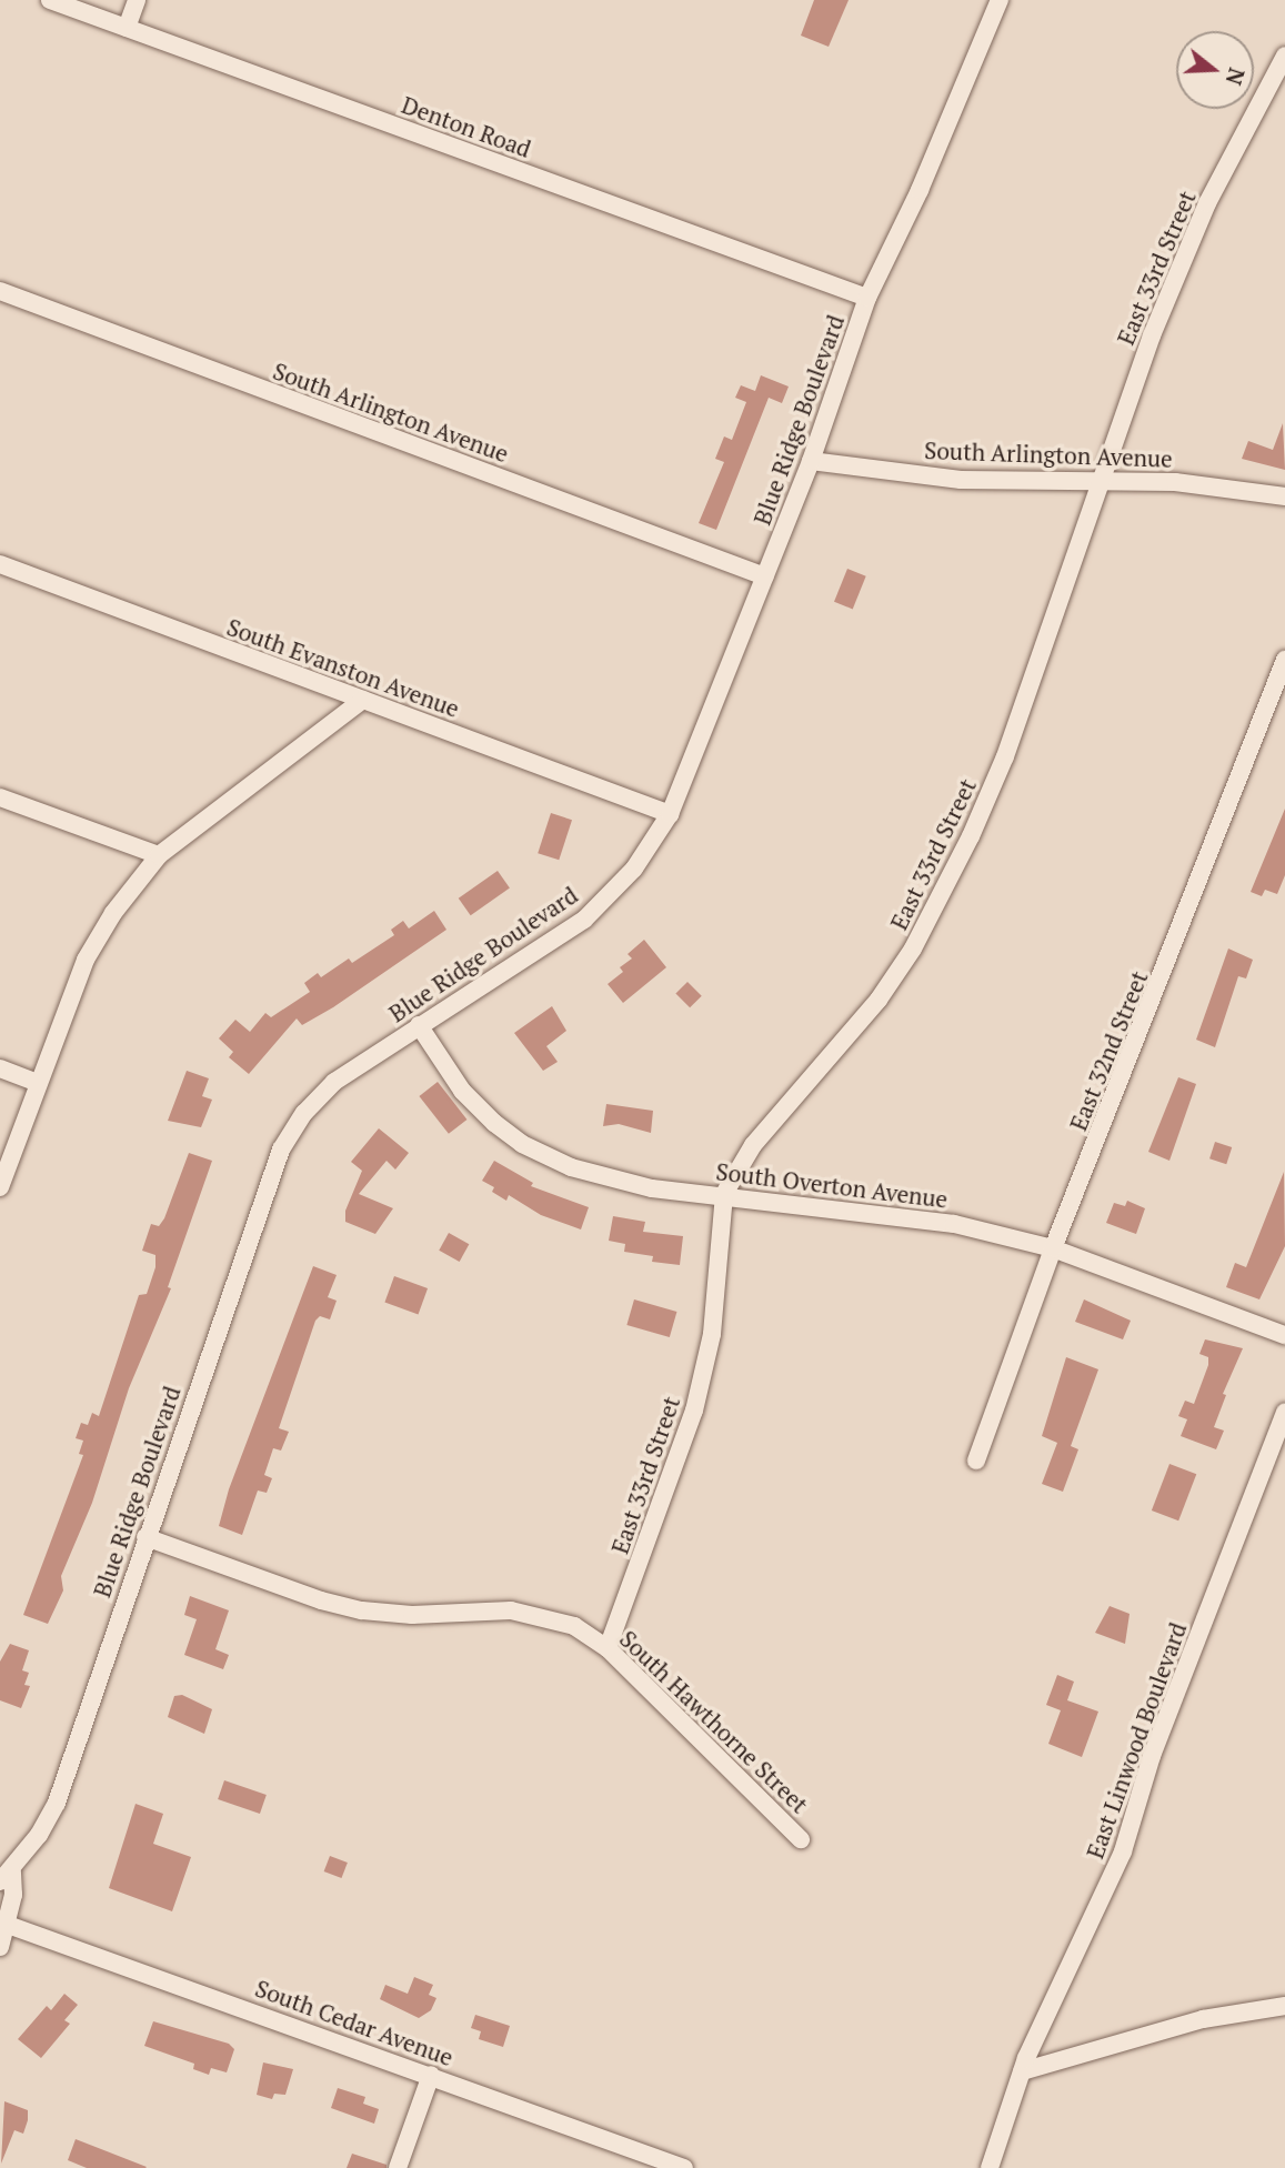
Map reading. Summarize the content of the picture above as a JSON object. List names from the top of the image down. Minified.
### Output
{"streets":{"street":["Denton Road","East 33rd Street","South Arlington Avenue","Blue Ridge Boulevard","South Evanston Avenue","East 32nd Street","South Overton Avenue","South Hawthorne Street","East Linwood Boulevard","South Cedar Avenue"]},"crossings":[["Denton Road","Blue Ridge Boulevard"],["East 33rd Street","South Arlington Avenue"],["East 33rd Street","South Overton Avenue"],["East 33rd Street","South Hawthorne Street"],["South Arlington Avenue","Blue Ridge Boulevard"],["Blue Ridge Boulevard","South Evanston Avenue"],["Blue Ridge Boulevard","South Overton Avenue"],["Blue Ridge Boulevard","South Hawthorne Street"],["East 32nd Street","South Overton Avenue"]],"north":"right"}
